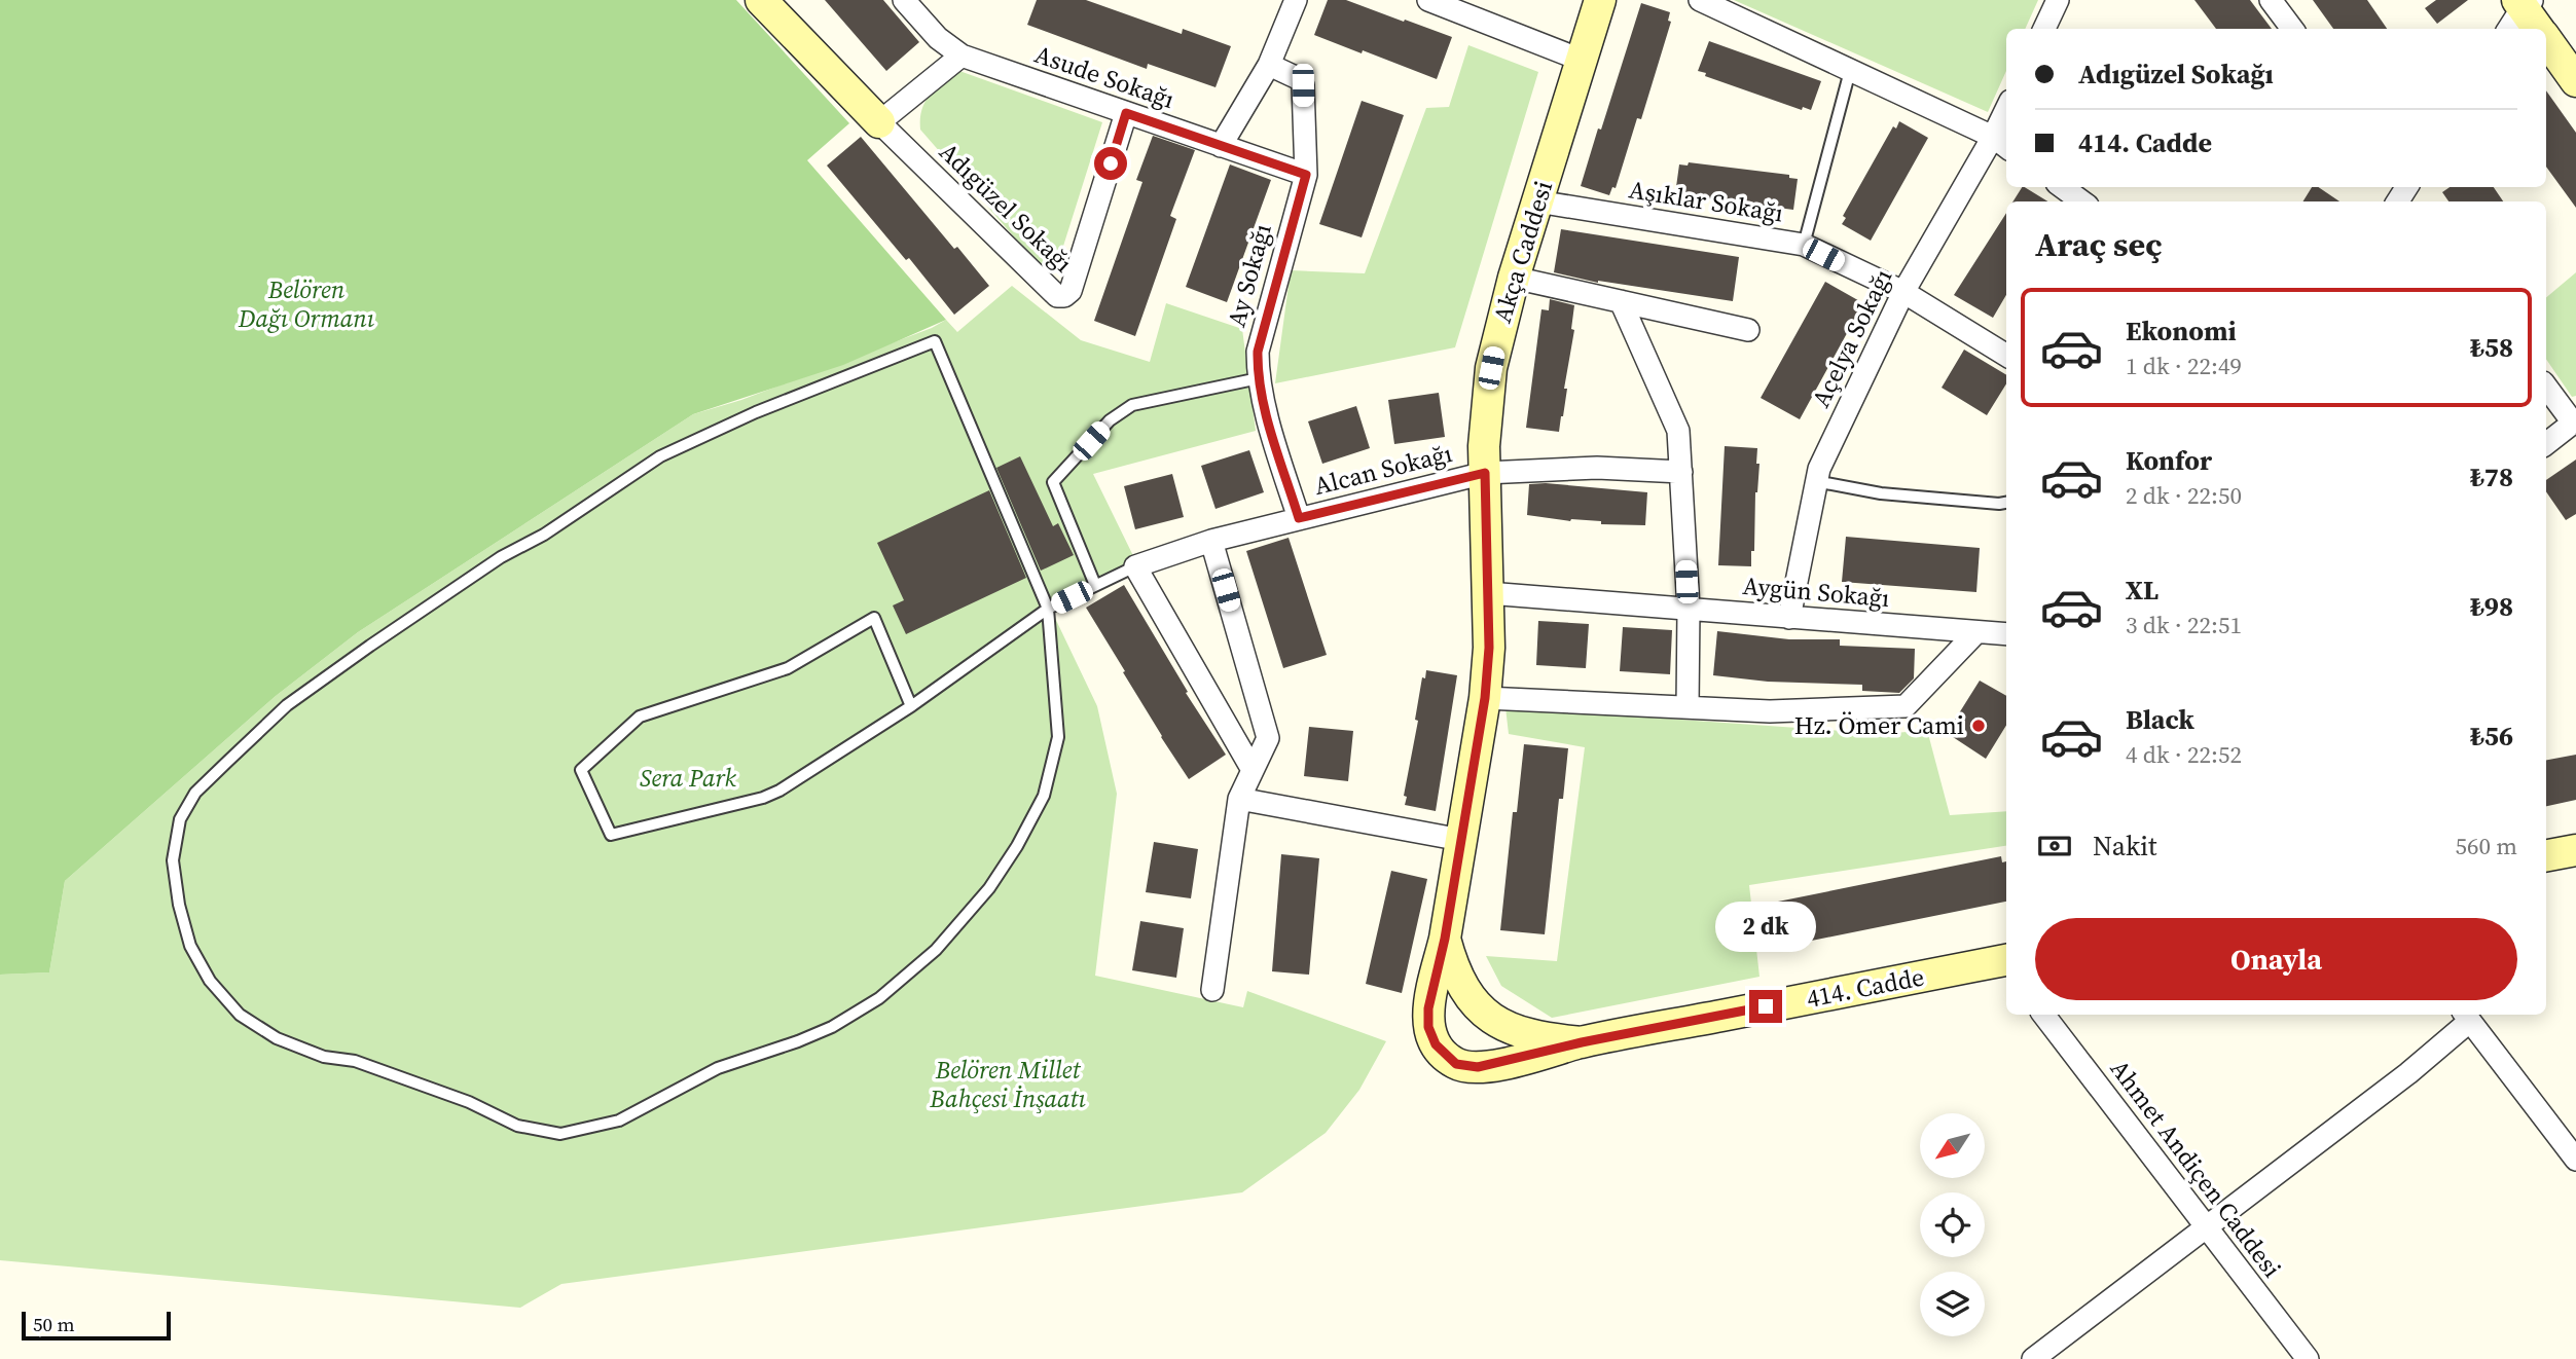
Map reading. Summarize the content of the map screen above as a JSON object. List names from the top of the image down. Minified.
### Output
{"streets":{"main road":["Akça Caddesi","414. Cadde"],"street":["Asude Sokağı","Aşıklar Sokağı","Adıgüzel Sokağı","Ay Sokağı","Açelya Sokağı","Alcan Sokağı","Aygün Sokağı","Ahmet Andiçen Caddesi"]},"crossings":[["Asude Sokağı","Adıgüzel Sokağı"],["Asude Sokağı","Ay Sokağı"],["Aşıklar Sokağı","Akça Caddesi"],["Aşıklar Sokağı","Açelya Sokağı"],["Akça Caddesi","Alcan Sokağı"],["Akça Caddesi","Aygün Sokağı"],["Akça Caddesi","414. Cadde"],["Ay Sokağı","Alcan Sokağı"],["Açelya Sokağı","Aygün Sokağı"]],"parks":["Belören Dağı Ormanı","Sera Park","Belören Millet Bahçesi İnşaatı"],"places":["Hz. Ömer Cami"],"scale_bar":"50 m","north":"bottom left","page":{"banner":["Adıgüzel Sokağı","414. Cadde"],"heading":"Araç seç","list":[{"name":"Ekonomi","note":"1 dk · 22:49","value":"₺58"},{"name":"Konfor","note":"2 dk · 22:50","value":"₺78"},{"name":"XL","note":"3 dk · 22:51","value":"₺98"},{"name":"Black","note":"4 dk · 22:52","value":"₺56"}],"pay":["Nakit","560 m"],"bubble":"2 dk","buttons":"Onayla","scale":"50 m"}}
